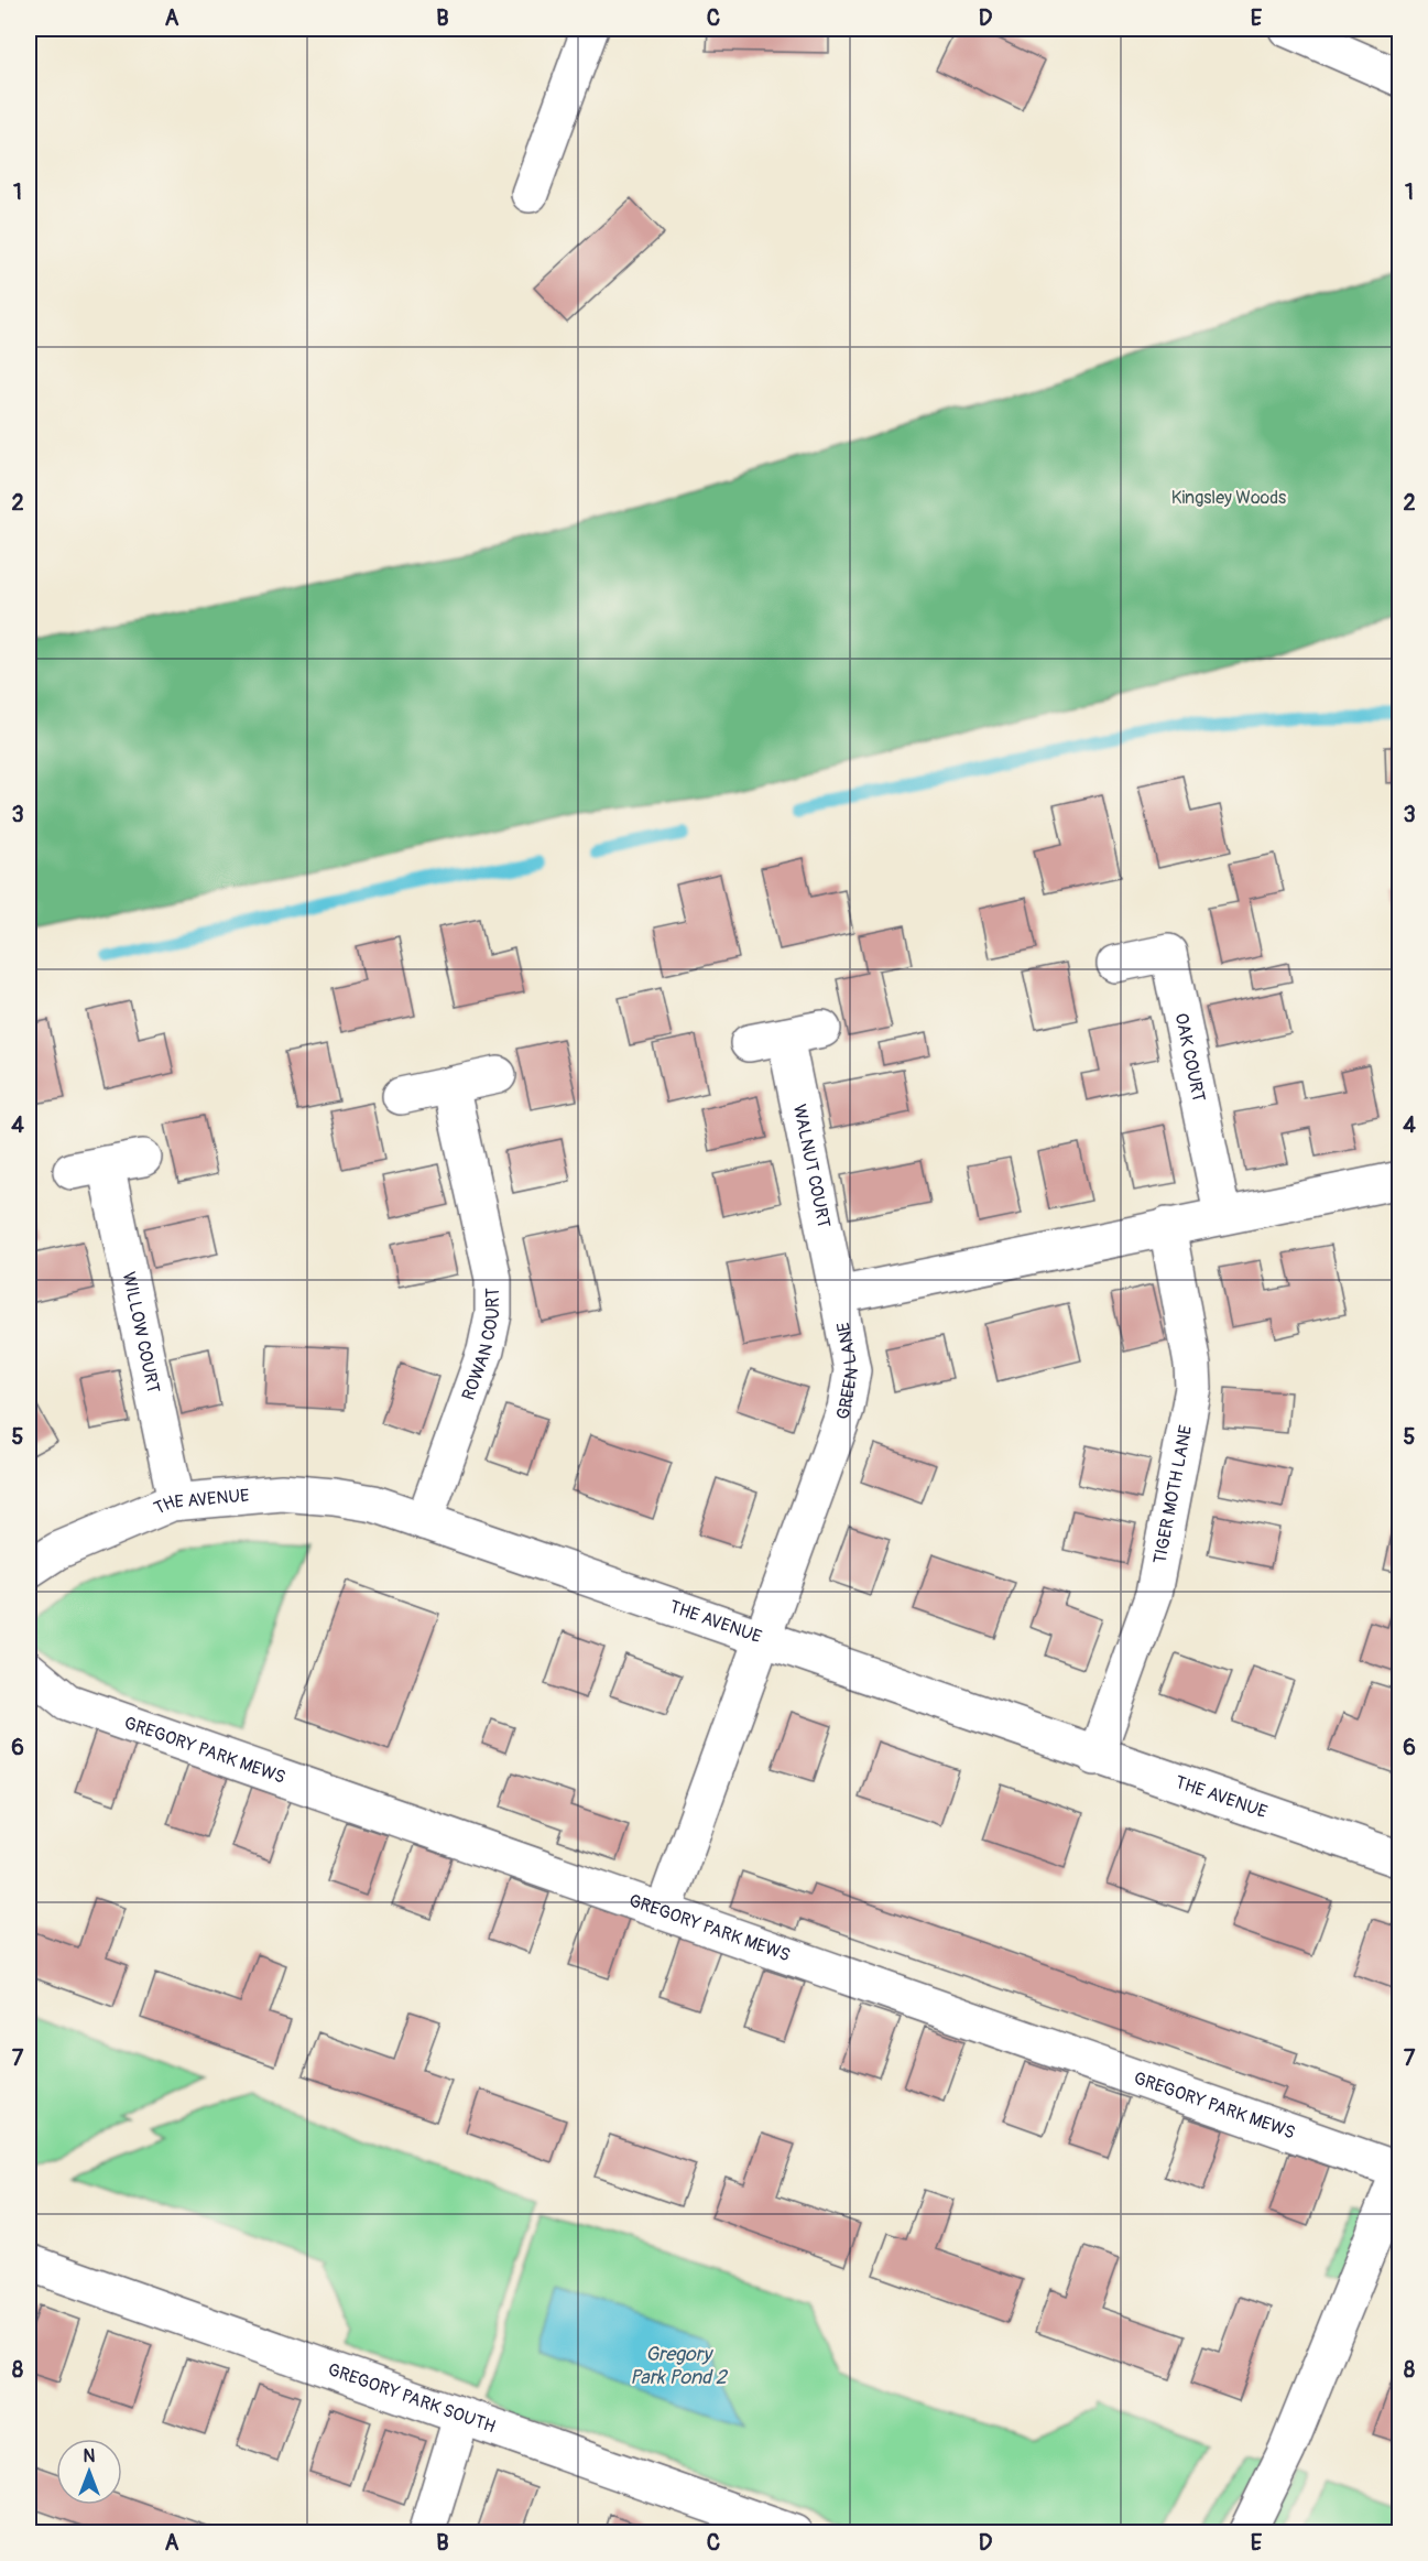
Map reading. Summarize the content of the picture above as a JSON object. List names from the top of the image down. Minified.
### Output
{"streets":{"street":["OAK COURT","WALNUT COURT","WILLOW COURT","ROWAN COURT","GREEN LANE","TIGER MOTH LANE","THE AVENUE","GREGORY PARK MEWS","GREGORY PARK SOUTH"]},"crossings":[["OAK COURT","GREEN LANE"],["WALNUT COURT","GREEN LANE"],["WILLOW COURT","THE AVENUE"],["ROWAN COURT","THE AVENUE"],["GREEN LANE","TIGER MOTH LANE"],["GREEN LANE","THE AVENUE"],["GREEN LANE","GREGORY PARK MEWS"],["TIGER MOTH LANE","THE AVENUE"]],"water":["Gregory Park Pond 2"],"parks":["Kingsley Woods"],"north":"top","grid":{"columns":["A","B","C","D","E"],"rows":["1","2","3","4","5","6","7","8"]}}
